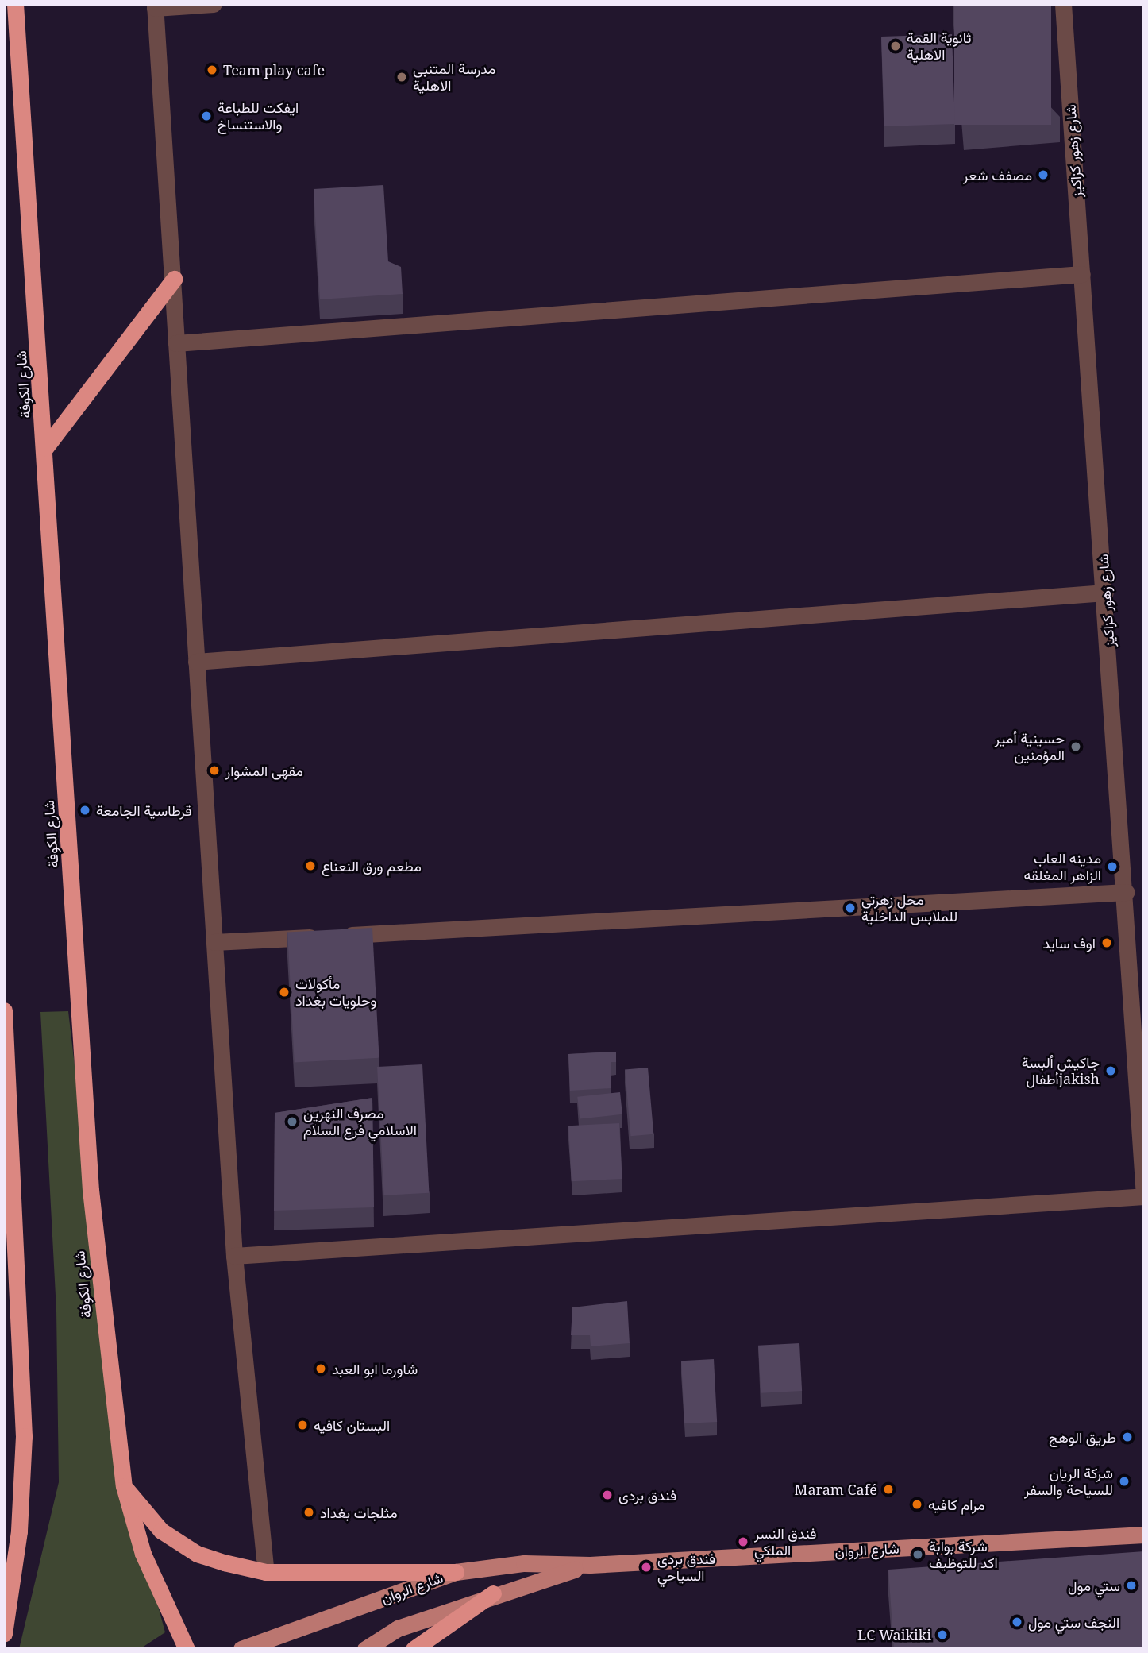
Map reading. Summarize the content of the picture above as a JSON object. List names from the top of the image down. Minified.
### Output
{"streets":{"highway":["شارع الكوفة"],"main road":["شارع الروان"],"street":["شارع زهور كزاكيز"]},"places":["ثانوية القمة الاهلية","Team play cafe","مدرسة المتنبي الاهلية","ايفكت للطباعة والاستنساخ","مصفف شعر","حسينية أمير المؤمنين","مقهى المشوار","قرطاسية الجامعة","مطعم ورق النعناع","مدينه العاب الزاهر المغلقه","محل زهرتي للملابس الداخلية","اوف سايد","مأكولات وحلويات بغداد","جاكيش ألبسة أطفالjakish","مصرف النهرين الاسلامي فرع السلام","شاورما ابو العبد","البستان كافيه","طريق الوهج","شركة الريان للسياحة والسفر","Maram Café","فندق بردى","مرام كافيه","مثلجات بغداد","فندق النسر الملكي","شركة بوابة اكد للتوظيف","فندق بردى السياحي","ستي مول","النجف ستي مول","LC Waikiki"]}
